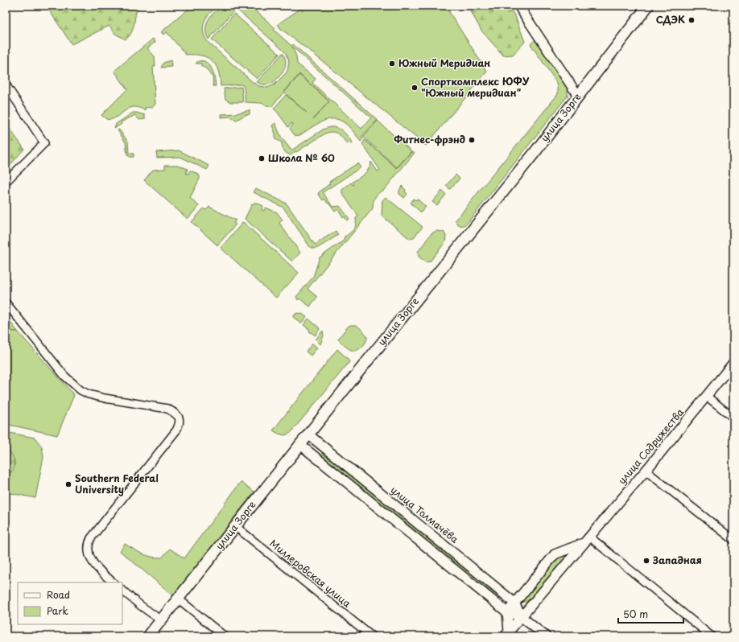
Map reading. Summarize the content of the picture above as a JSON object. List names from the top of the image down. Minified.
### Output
{"streets":{"main road":["улица Зорге"],"street":["улица Содружества","улица Толмачёва","Миллеровская улица"]},"crossings":[["улица Зорге","улица Толмачёва"],["улица Зорге","Миллеровская улица"],["улица Содружества","улица Толмачёва"]],"places":["СДЭК","Южный Меридиан","Спорткомплекс ЮФУ \"Южный меридиан\"","Фитнес-фрэнд","Школа № 60","Southern Federal University","Западная"],"legend":["Road","Park"],"scale_bar":"50 m"}
